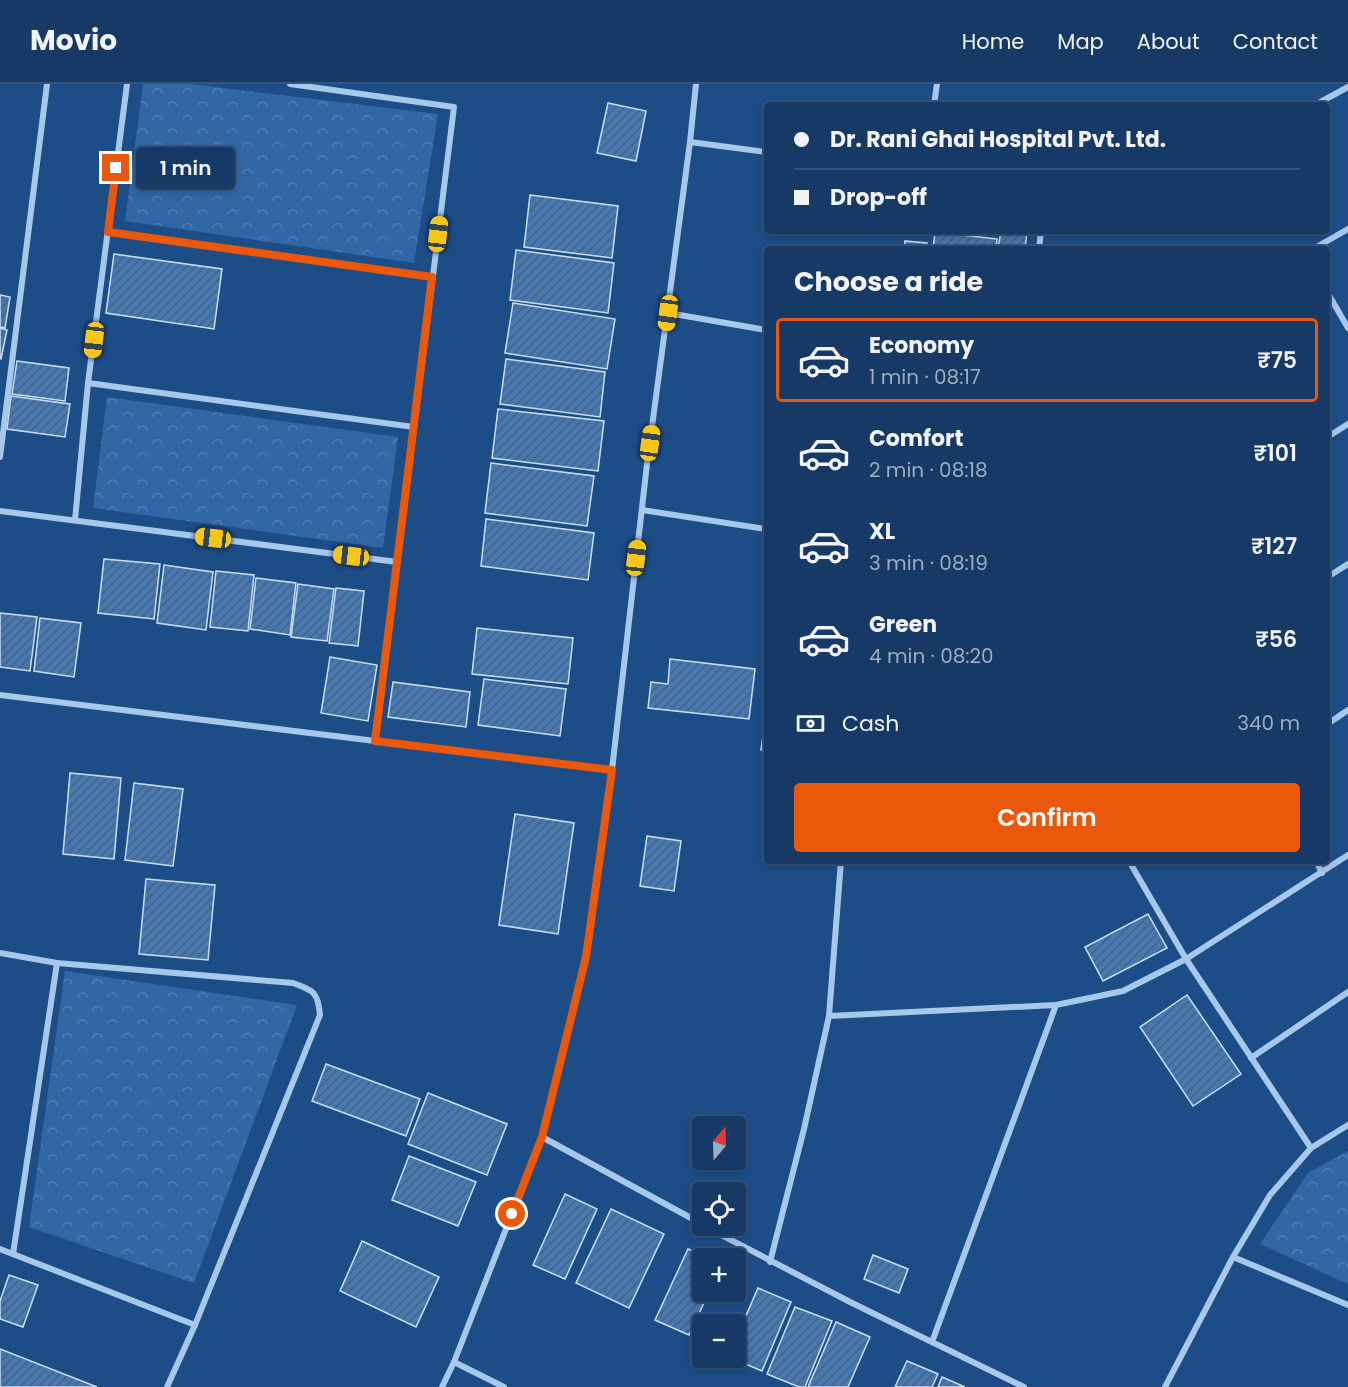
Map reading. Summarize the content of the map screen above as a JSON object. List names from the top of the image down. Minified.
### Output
{"north":"top","page":{"header":"Movio","nav":["Home","Map","About","Contact"],"banner":["Dr. Rani Ghai Hospital Pvt. Ltd.","Drop-off"],"bubble":"1 min","heading":"Choose a ride","list":[{"name":"Economy","note":"1 min · 08:17","value":"₹75"},{"name":"Comfort","note":"2 min · 08:18","value":"₹101"},{"name":"XL","note":"3 min · 08:19","value":"₹127"},{"name":"Green","note":"4 min · 08:20","value":"₹56"}],"pay":["Cash","340 m"],"buttons":"Confirm","map_buttons":["+","−"]}}
